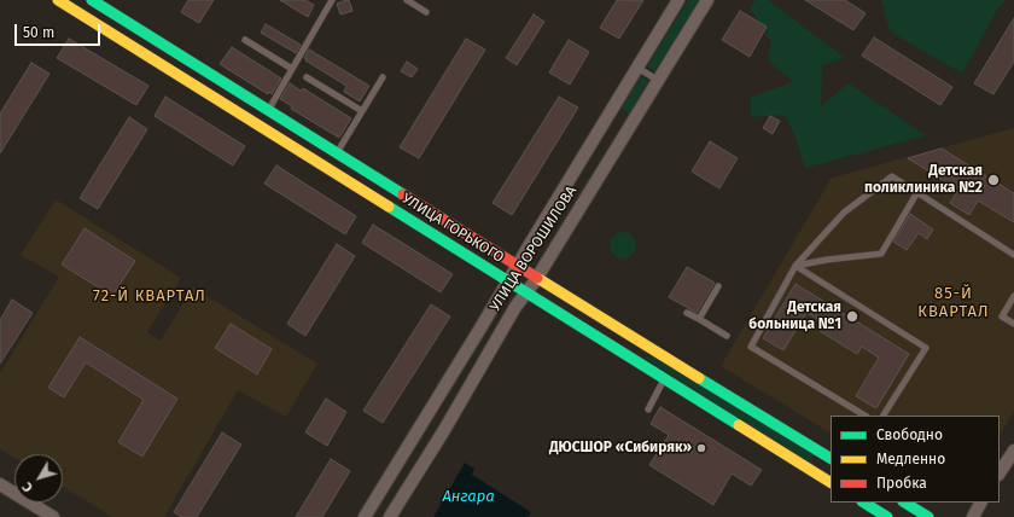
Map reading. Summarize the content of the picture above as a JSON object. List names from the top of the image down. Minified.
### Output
{"streets":{"main road":["УЛИЦА ГОРЬКОГО"],"street":["УЛИЦА ВОРОШИЛОВА"]},"crossings":[["УЛИЦА ГОРЬКОГО","УЛИЦА ВОРОШИЛОВА"]],"districts":["85-Й КВАРТАЛ","72-Й КВАРТАЛ"],"water":["Ангара"],"places":["Детская поликлиника №2","Детская больница №1","ДЮСШОР «Сибиряк»"],"legend":["Свободно","Медленно","Пробка"],"scale_bar":"50 m","north":"bottom left"}
